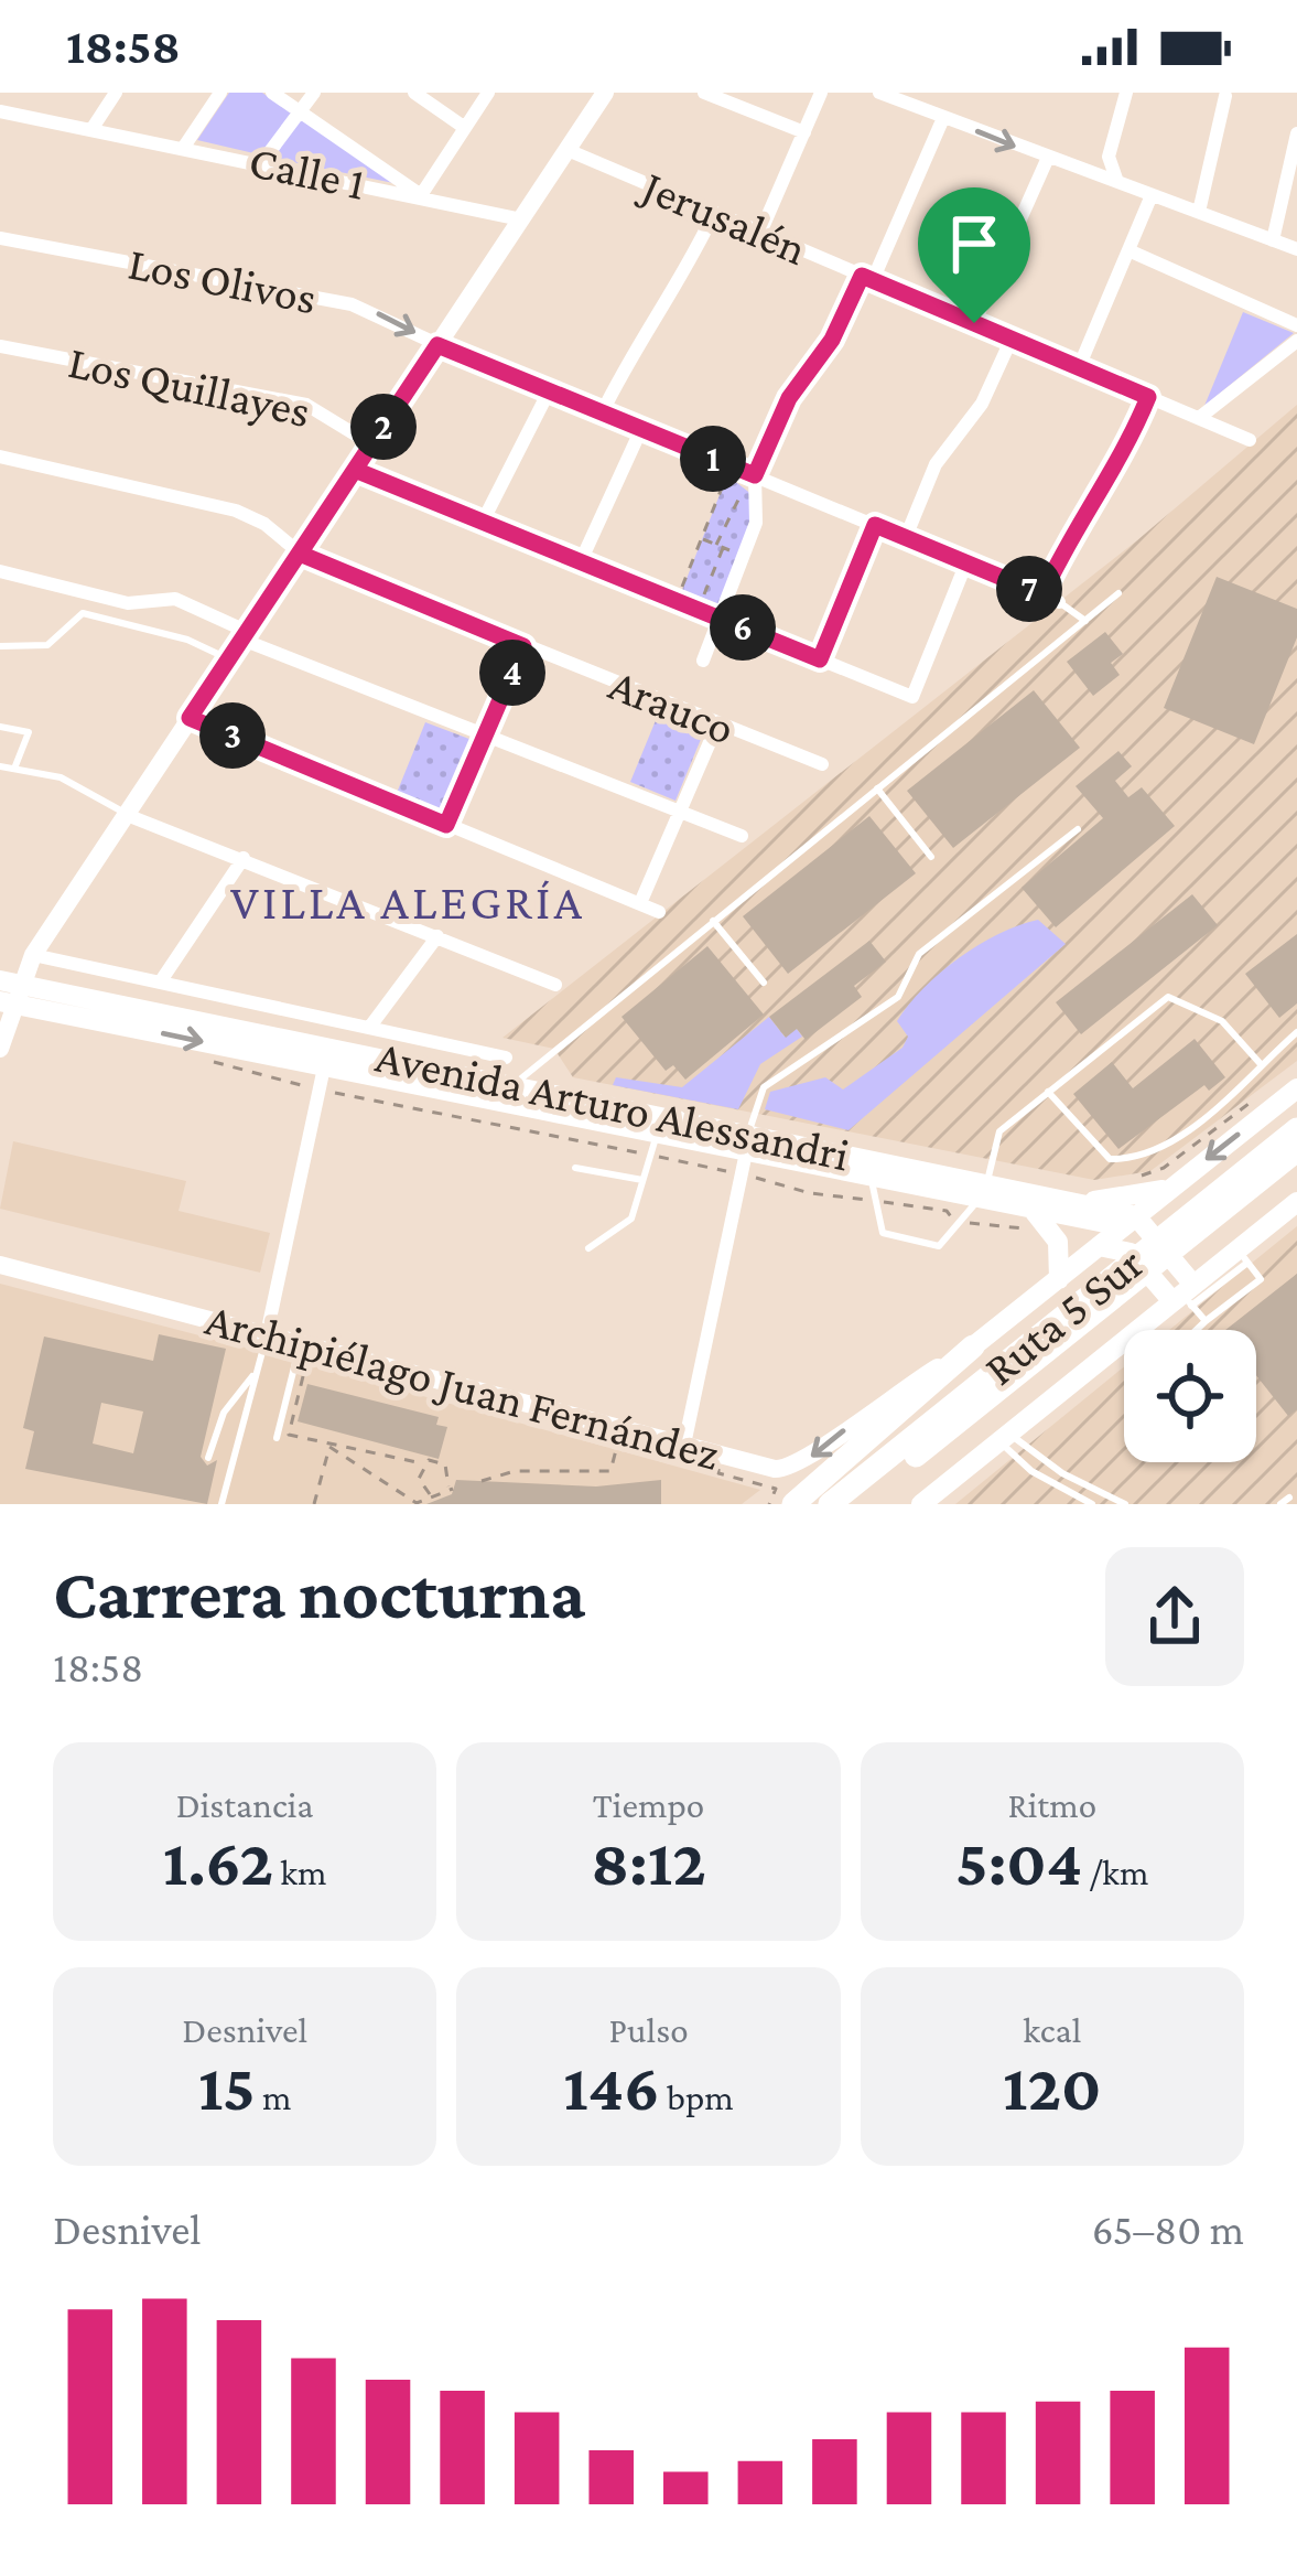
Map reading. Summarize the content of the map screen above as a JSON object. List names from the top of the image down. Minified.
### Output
{"streets":{"highway":["Ruta 5 Sur"],"main road":["Avenida Arturo Alessandri"],"street":["Calle 1","Jerusalén","Los Olivos","Los Quillayes","Arauco","Archipiélago Juan Fernández"]},"one_way":["Los Olivos"],"districts":["VILLA ALEGRÍA"],"page":{"status":"18:58","pins":["2","1","7","6","4","3"],"heading":["Carrera nocturna","18:58"],"stats":[["Distancia","1.62 km"],["Tiempo","8:12"],["Ritmo","5:04 /km"],["Desnivel","15 m"],["Pulso","146 bpm"],["kcal","120"]],"chart":["Desnivel","65–80 m"]}}
